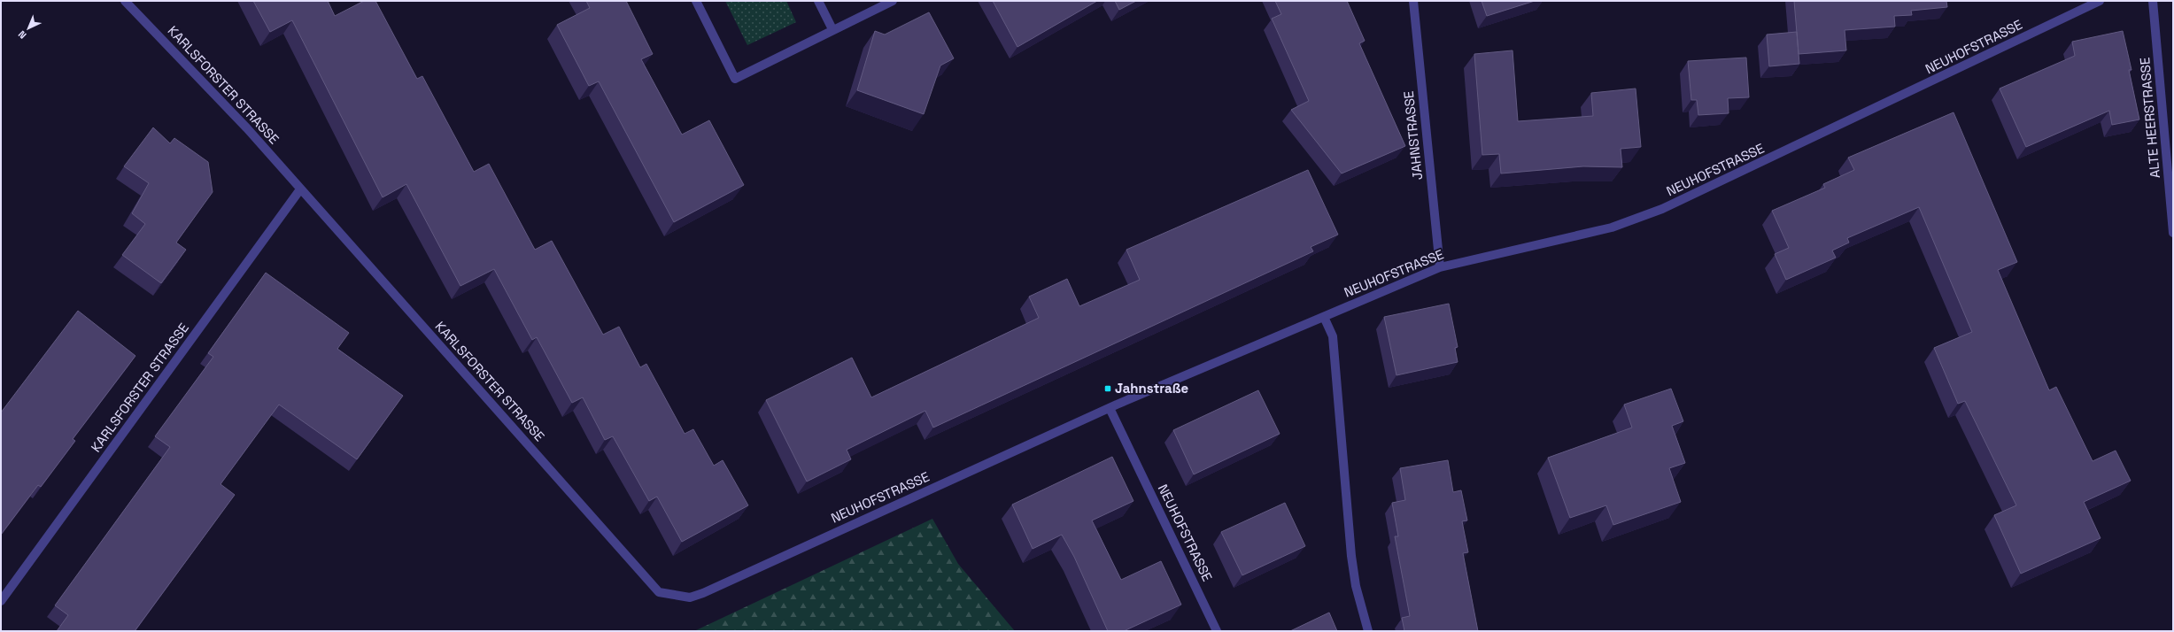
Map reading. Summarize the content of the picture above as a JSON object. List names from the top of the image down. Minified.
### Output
{"streets":{"street":["NEUHOFSTRASSE","KARLSFORSTER STRASSE","ALTE HEERSTRASSE","JAHNSTRASSE"]},"crossings":[["NEUHOFSTRASSE","KARLSFORSTER STRASSE"],["NEUHOFSTRASSE","JAHNSTRASSE"]],"places":{"transit":["Jahnstraße"]},"north":"bottom left"}
